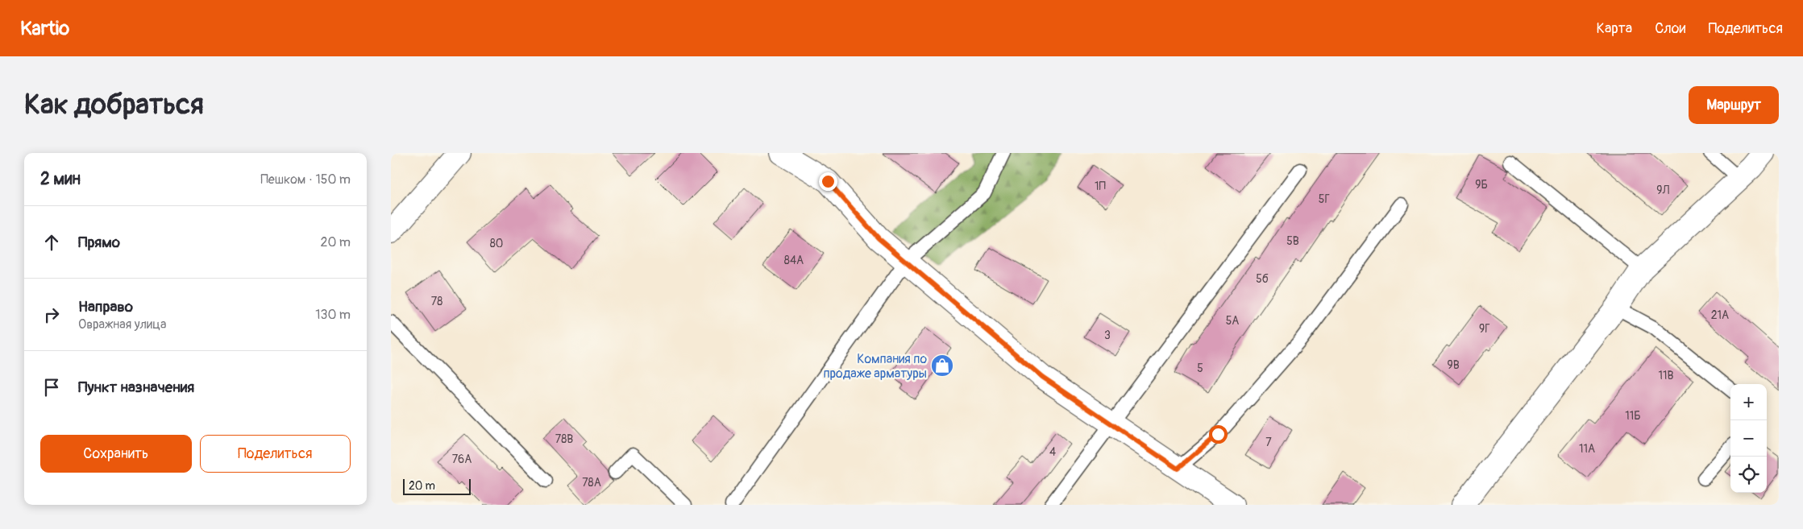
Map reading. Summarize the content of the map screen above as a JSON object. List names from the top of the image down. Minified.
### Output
{"places":{"shop":["Компания по продаже арматуры"]},"house_numbers":["9Б","1П","9Л","5Г","5В","80","84А","5б","78","21А","5А","9Г","3","9В","5","11В","11Б","78В","7","11А","4","76А","78А"],"scale_bar":"20 m","page":{"header":"Kartio","nav":["Карта","Слои","Поделиться"],"buttons":["Маршрут",["Сохранить","Поделиться"]],"title":"Как добраться","heading":["2 мин","Пешком · 150 m"],"list":[["Прямо","20 m"],["Направо","Овражная улица","130 m"],"Пункт назначения"],"map_buttons":["+","−"],"scale":"20 m"}}
